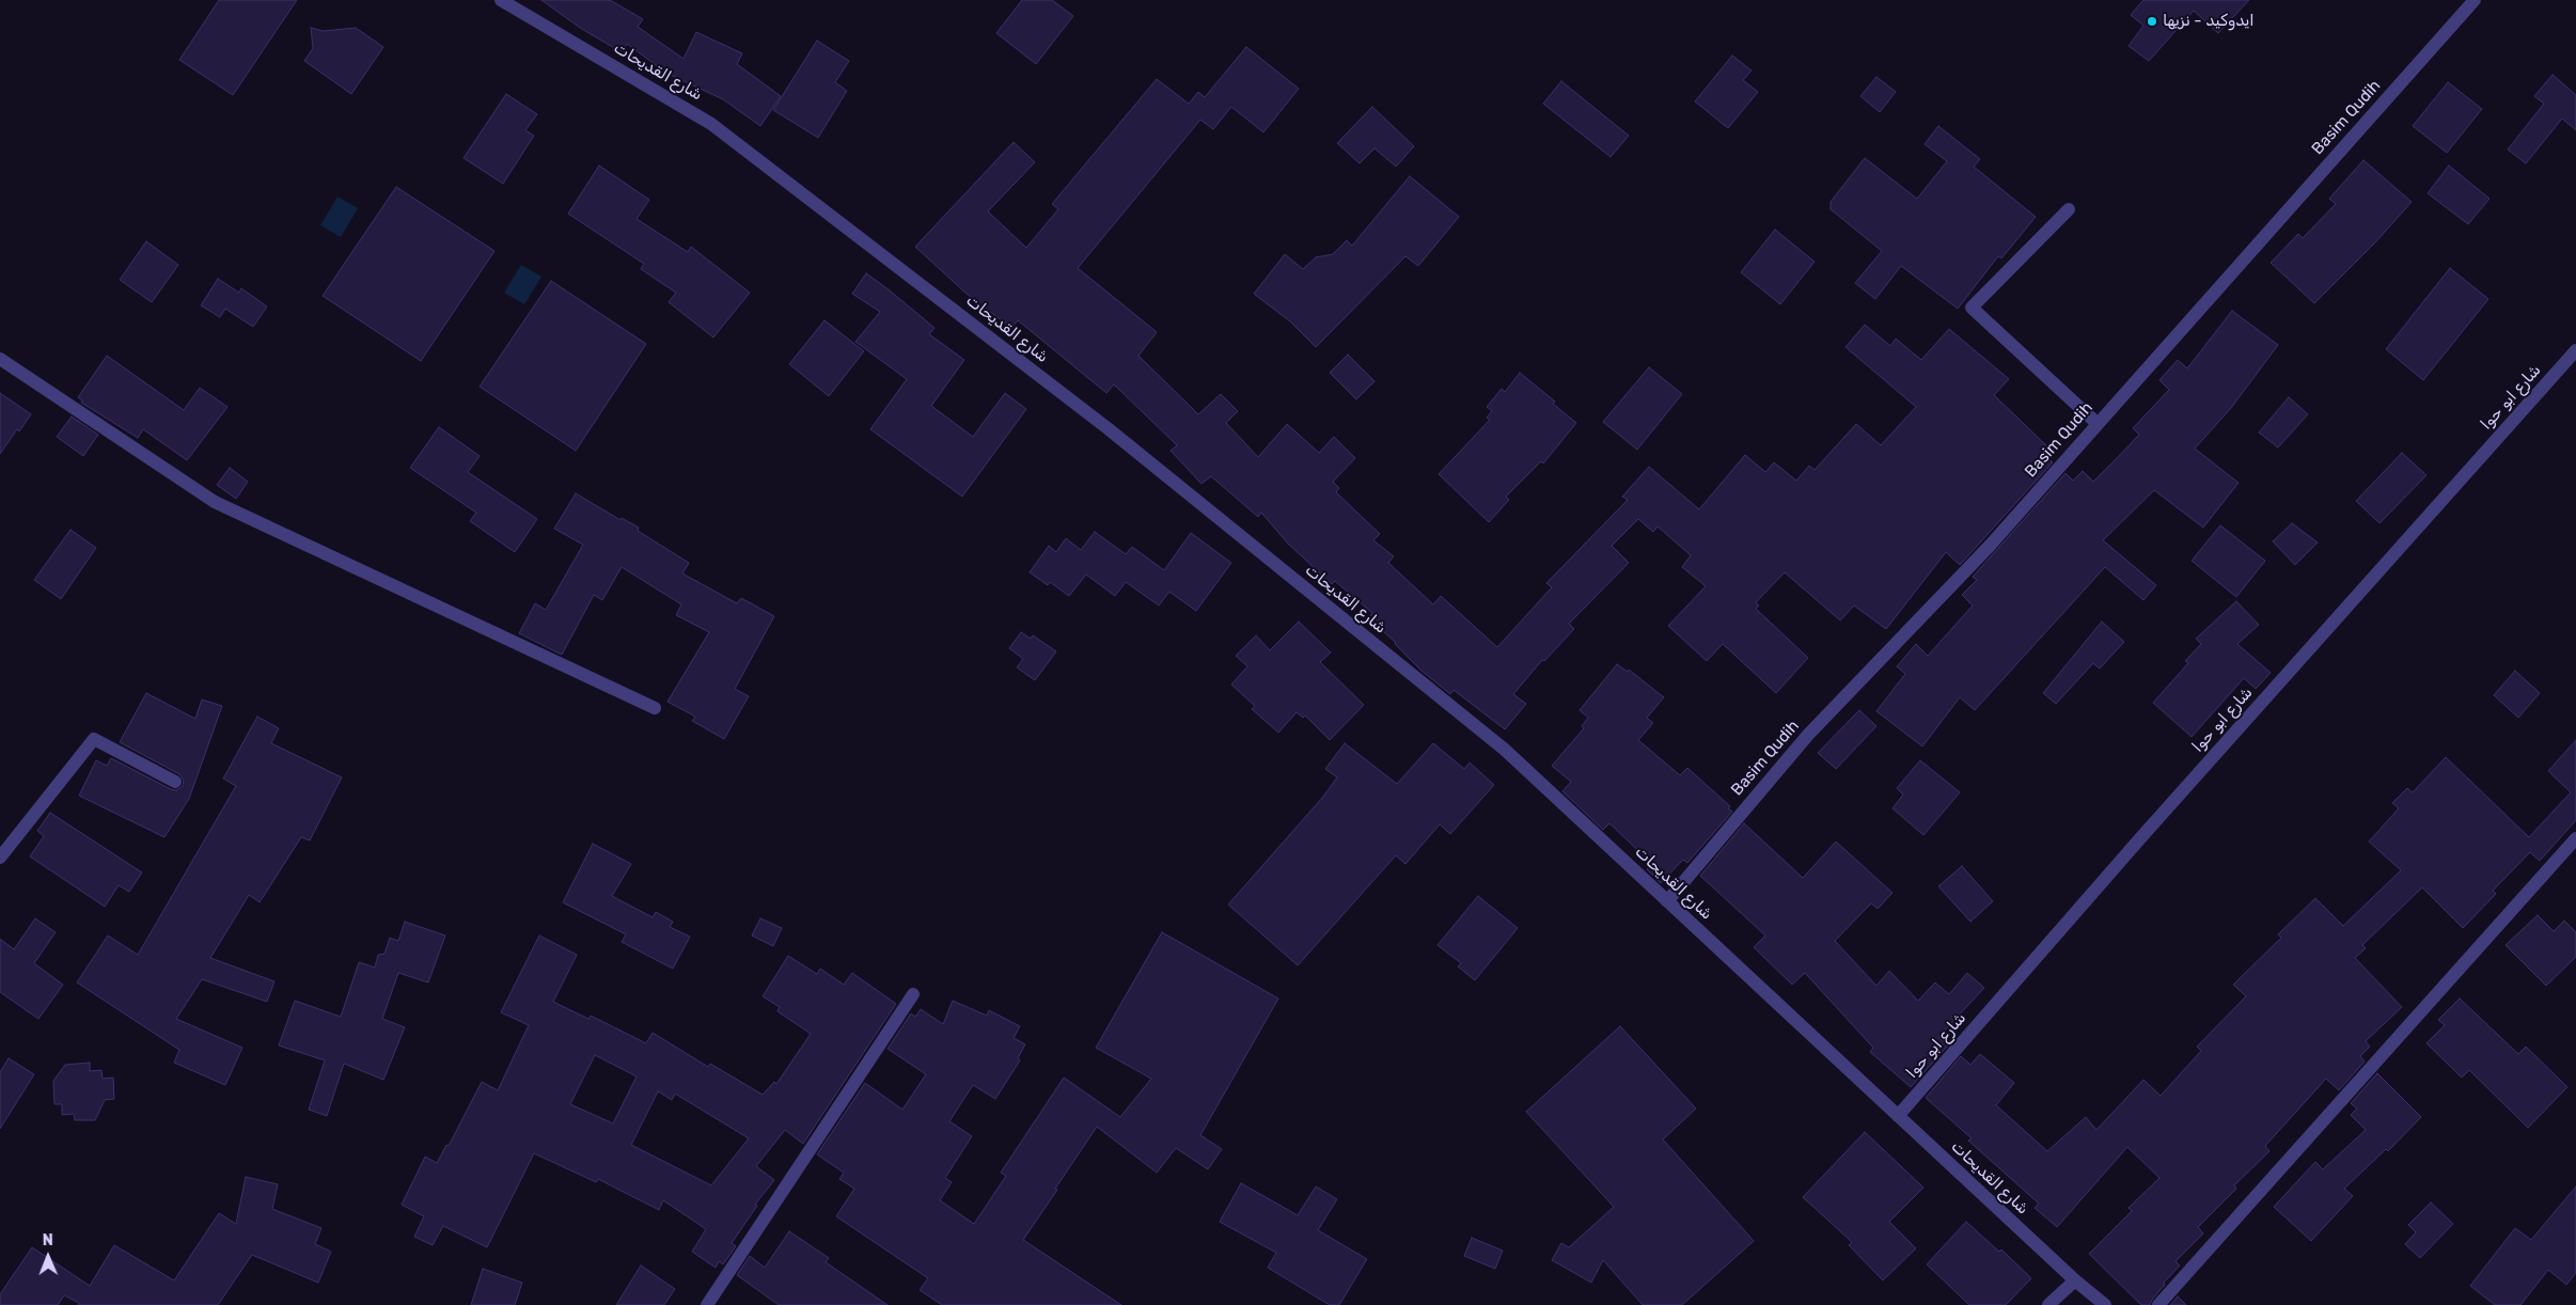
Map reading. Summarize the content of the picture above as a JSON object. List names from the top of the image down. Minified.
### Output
{"streets":{"street":["شارع القديحات","Basim Qudih","شارع ابو حوا"]},"crossings":[["شارع القديحات","Basim Qudih"],["شارع القديحات","شارع ابو حوا"]],"places":["ايدوكيد - نزيها"],"north":"top"}
